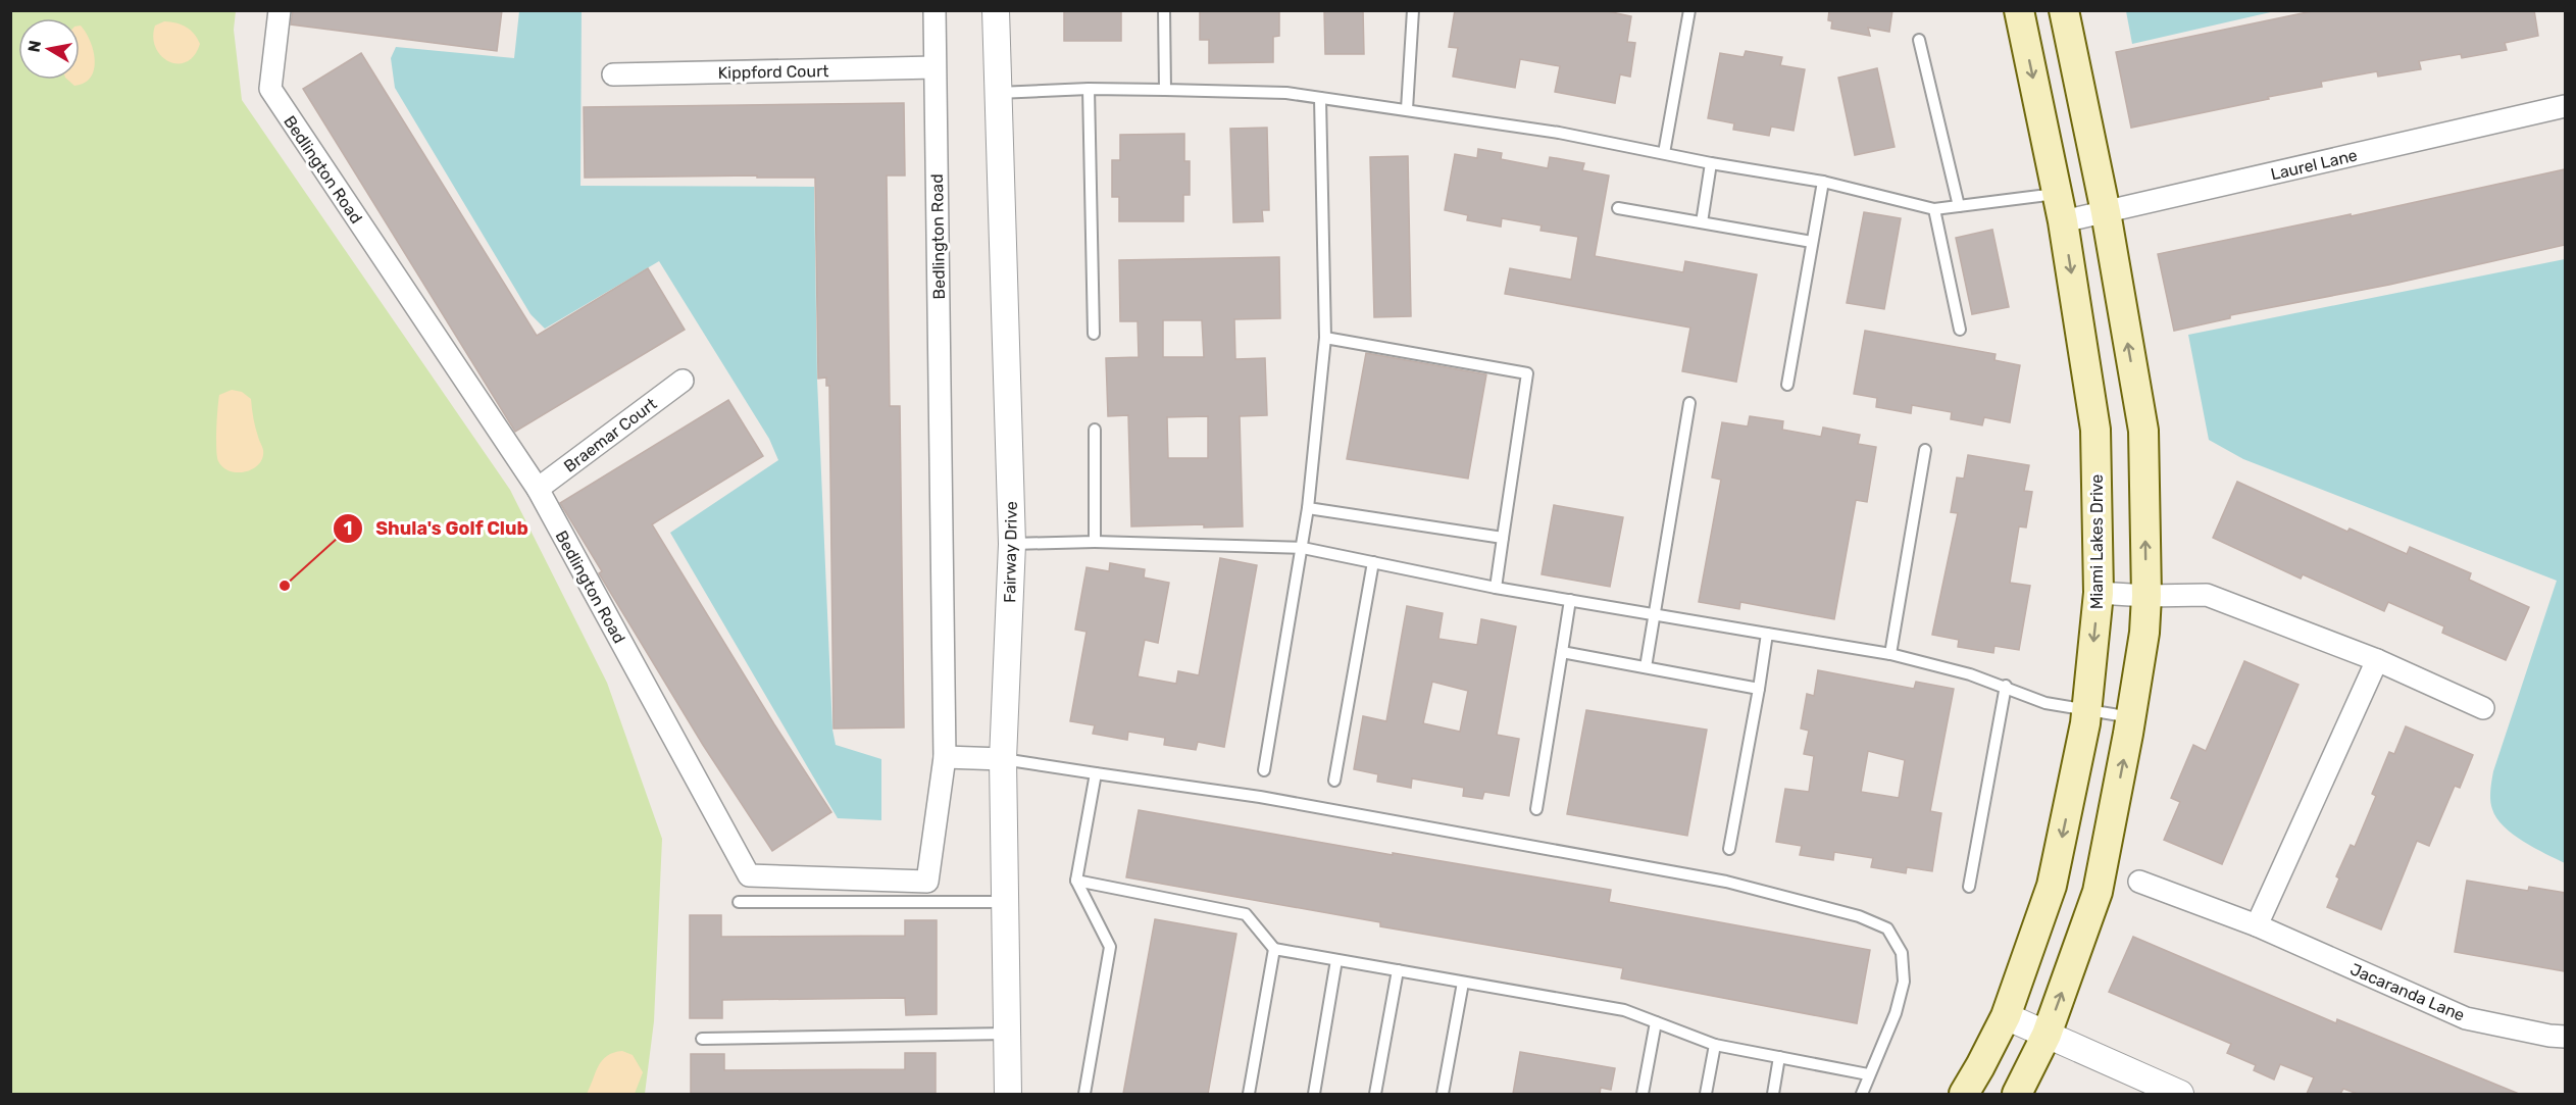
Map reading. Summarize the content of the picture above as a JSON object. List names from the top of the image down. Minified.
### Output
{"streets":{"main road":["Miami Lakes Drive"],"street":["Kippford Court","Laurel Lane","Bedlington Road","Braemar Court","Fairway Drive","Jacaranda Lane"]},"crossings":[["Kippford Court","Bedlington Road"],["Laurel Lane","Miami Lakes Drive"],["Bedlington Road","Braemar Court"]],"places":["Shula's Golf Club"],"north":"left"}
